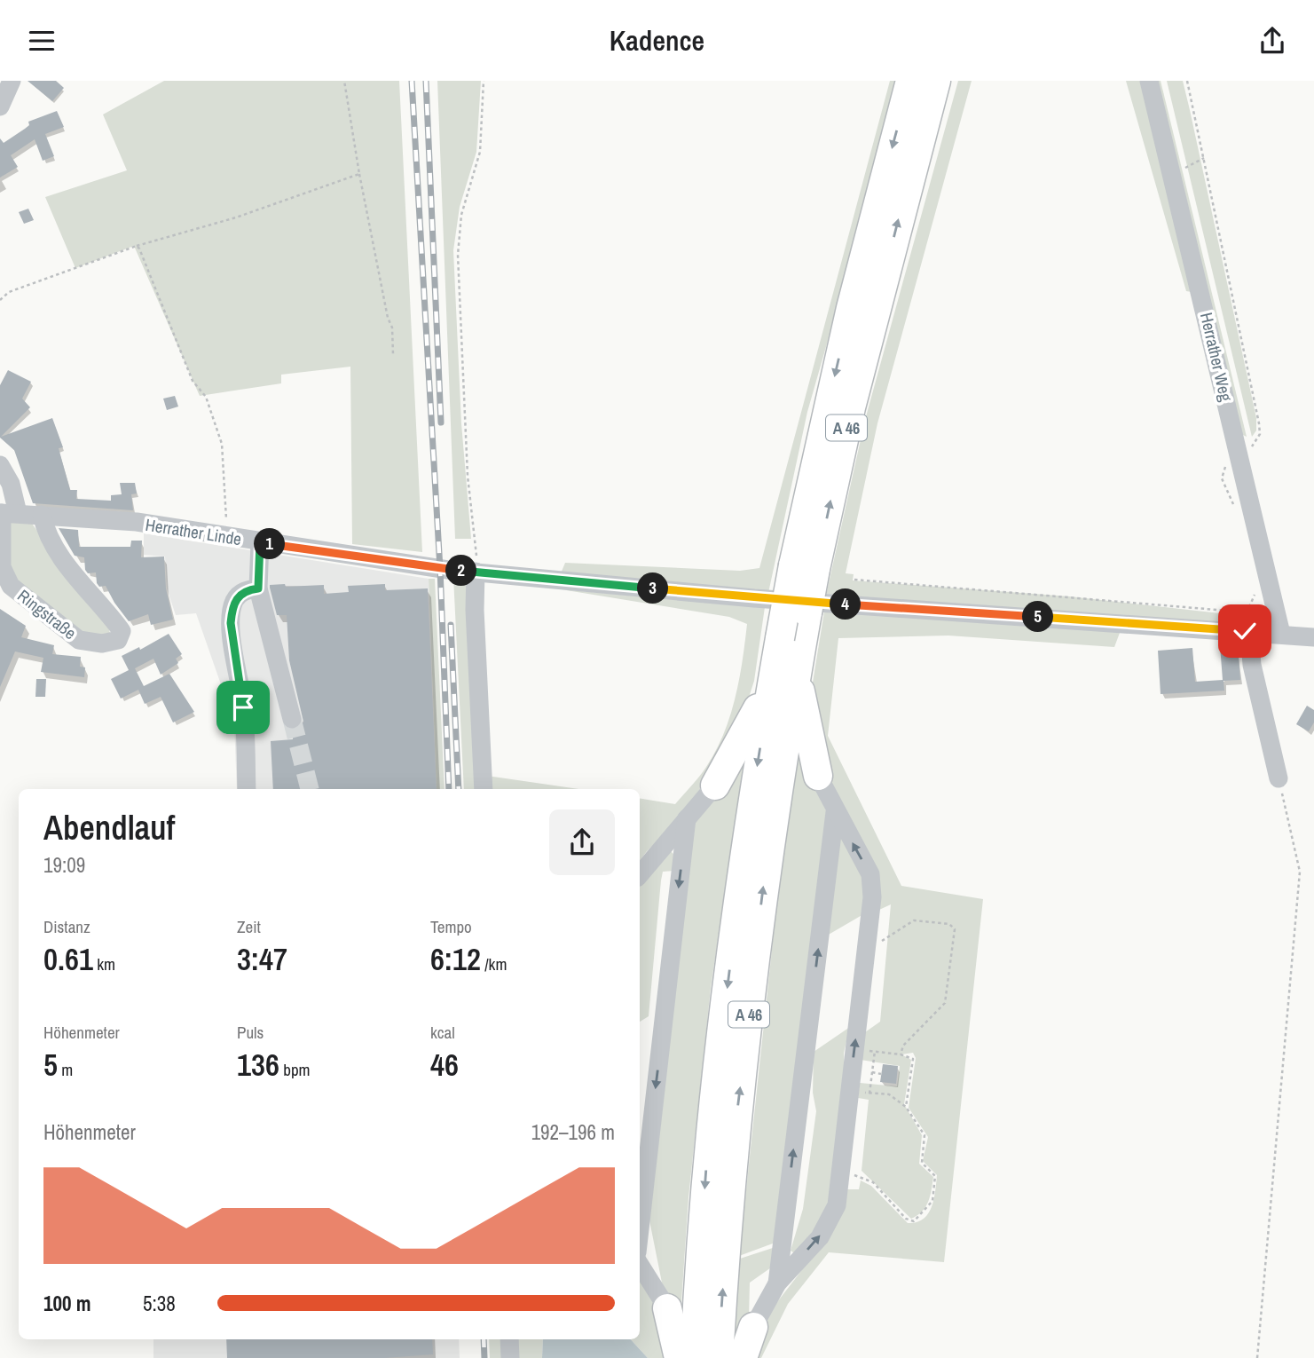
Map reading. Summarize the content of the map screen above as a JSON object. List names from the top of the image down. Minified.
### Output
{"streets":{"highway":["A 46"],"street":["Herrather Weg","Herrather Linde","Ringstraße"]},"crossings":[["Herrather Weg","Herrather Linde"],["Herrather Linde","Ringstraße"]],"page":{"header":"Kadence","pins":["1","2","3","4","5"],"heading":["Abendlauf","19:09"],"stats":[["Distanz","0.61 km"],["Zeit","3:47"],["Tempo","6:12 /km"],["Höhenmeter","5 m"],["Puls","136 bpm"],["kcal","46"]],"chart":["Höhenmeter","192–196 m"],"list":[{"name":"100 m","note":"5:38"}]}}
